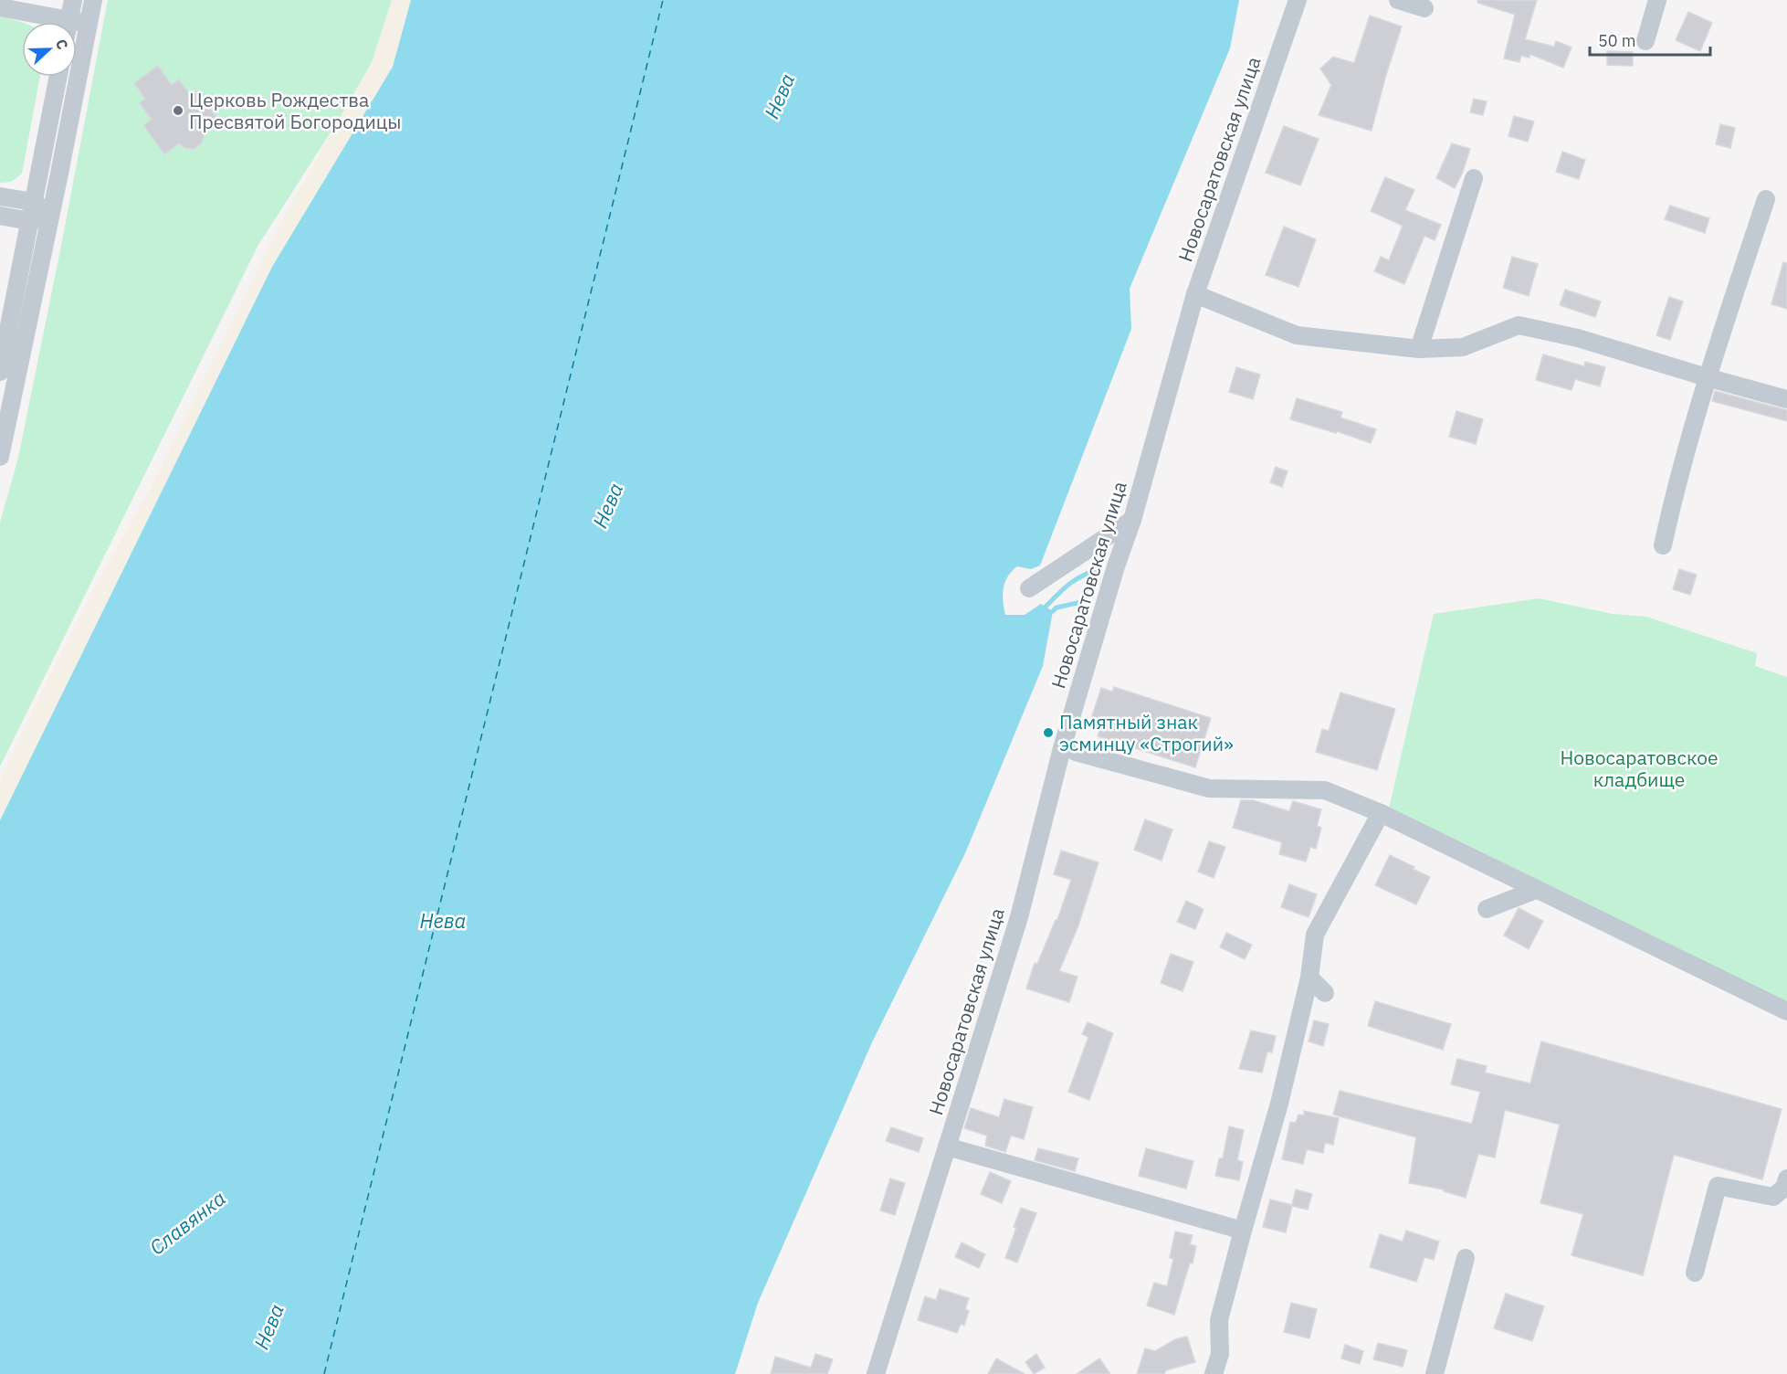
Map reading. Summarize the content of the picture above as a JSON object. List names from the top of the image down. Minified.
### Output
{"streets":{"street":["Новосаратовская улица"]},"water":["Нева","Славянка"],"parks":["Новосаратовское кладбище"],"places":["Церковь Рождества Пресвятой Богородицы","Памятный знак эсминцу «Строгий»"],"scale_bar":"50 m","north":"right"}
